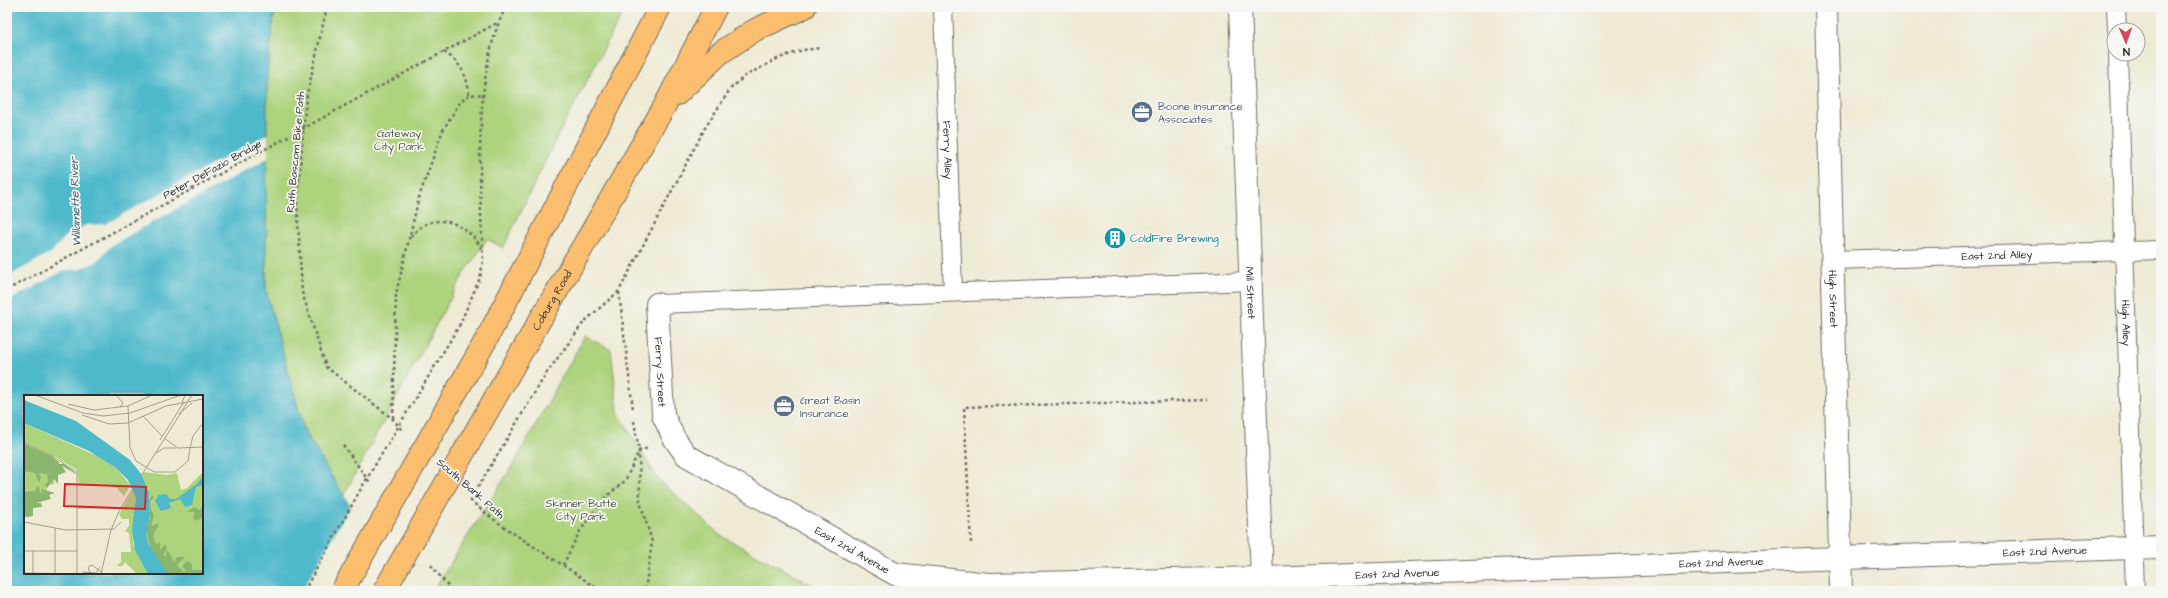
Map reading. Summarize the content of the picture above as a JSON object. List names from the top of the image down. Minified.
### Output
{"streets":{"main road":["Coburg Road"],"street":["Mill Street","High Street","Ferry Street","East 2nd Avenue"],"lane":["Ferry Alley","East 2nd Alley","High Alley"],"path":["Ruth Bascom Bike Path","Peter DeFazio Bridge","South Bank Path"]},"crossings":[["East 2nd Alley","High Street"],["East 2nd Alley","High Alley"],["Mill Street","East 2nd Avenue"],["High Street","East 2nd Avenue"],["High Alley","East 2nd Avenue"],["Ferry Street","East 2nd Avenue"]],"water":["Willamette River"],"parks":["Gateway City Park","Skinner Butte City Park"],"places":{"office":["Boone Insurance Associates","Great Basin Insurance"],"building":["ColdFire Brewing"]},"north":"bottom"}
